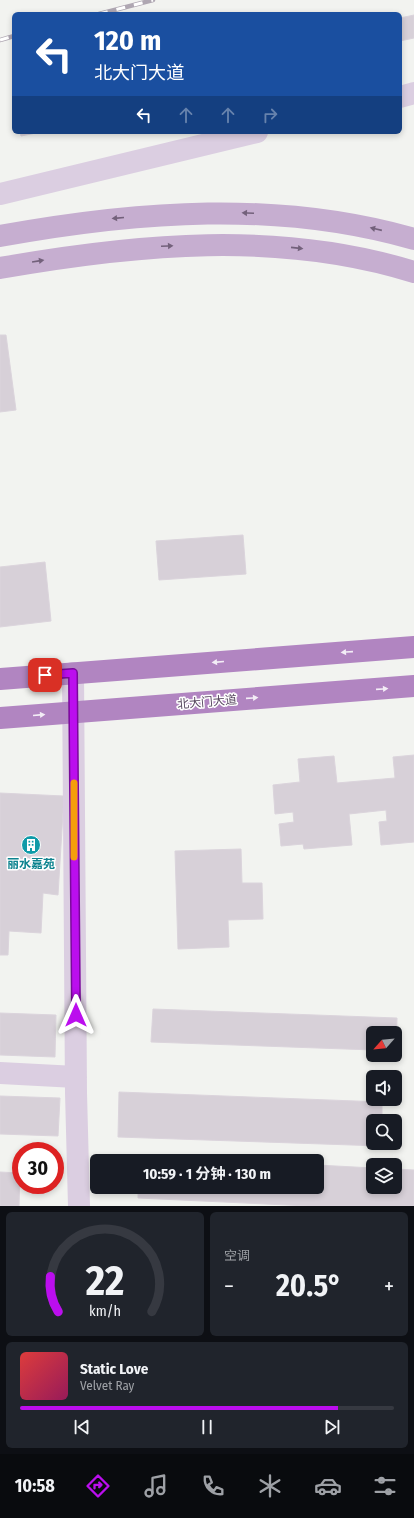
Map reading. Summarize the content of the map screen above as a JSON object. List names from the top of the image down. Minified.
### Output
{"streets":{"highway":["北大门大道"]},"places":{"building":["丽水嘉苑"]},"north":"bottom left","page":{"turn":["120 m","北大门大道"],"limit":"30","trip":"10:59 · 1 分钟 · 130 m","tile":"空调","heat":["−","20.5°","+"],"song":["Static Love","Velvet Ray"],"tabs":"10:58","gauge":["22","km/h"]}}
